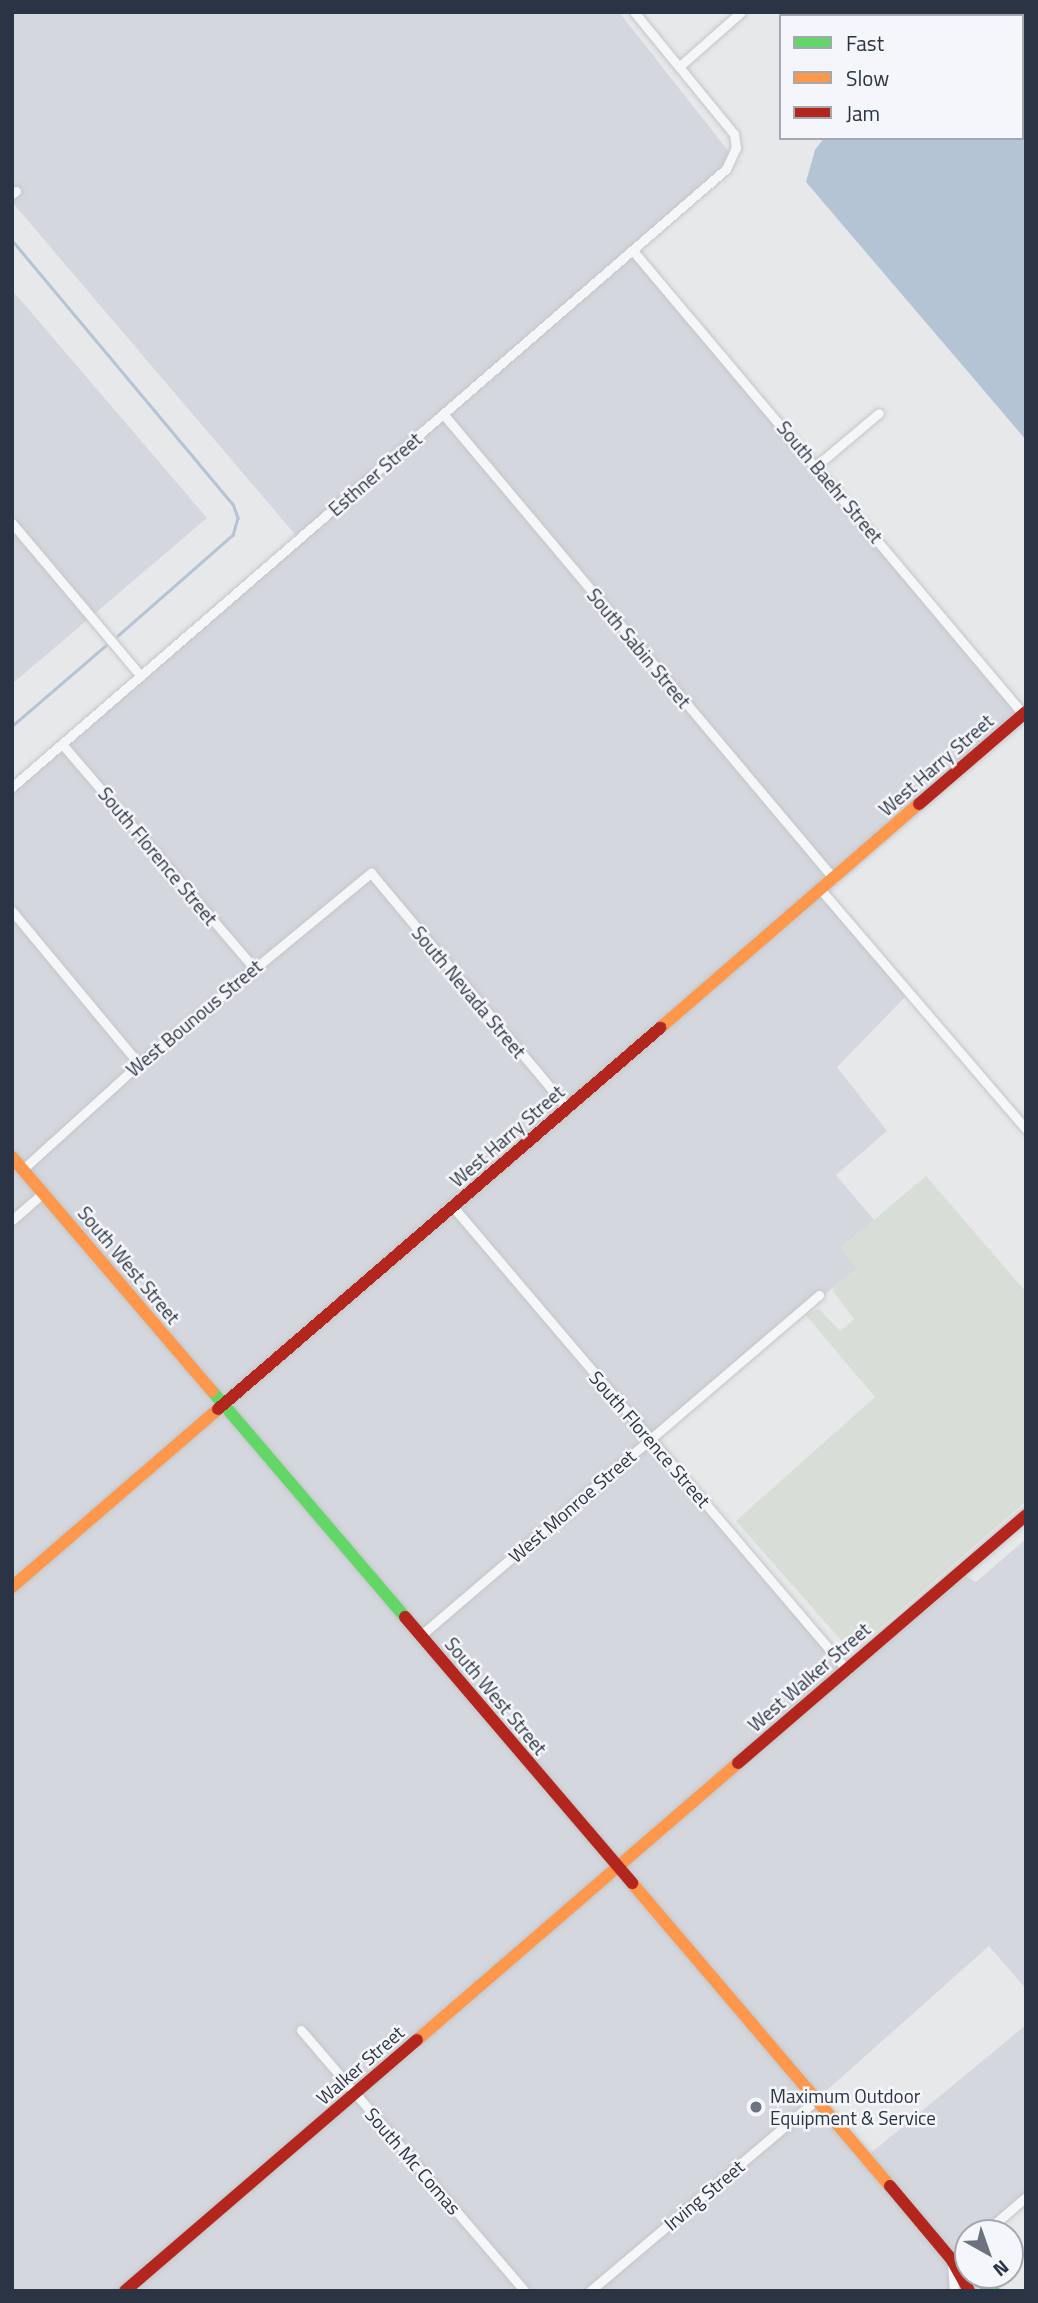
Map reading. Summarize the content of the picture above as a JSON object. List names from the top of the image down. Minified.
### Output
{"streets":{"street":["Esthner Street","South Baehr Street","South Sabin Street","West Harry Street","South Florence Street","South Nevada Street","West Bounous Street","South West Street","West Monroe Street","West Walker Street","Walker Street","South Mc Comas","Irving Street"]},"crossings":[["Esthner Street","South Baehr Street"],["Esthner Street","South Sabin Street"],["Esthner Street","South Florence Street"],["South Baehr Street","West Harry Street"],["South Sabin Street","West Harry Street"],["West Harry Street","South Florence Street"],["West Harry Street","South Nevada Street"],["West Harry Street","South West Street"],["South Florence Street","West Bounous Street"],["South Florence Street","West Monroe Street"],["South Florence Street","West Walker Street"],["South Nevada Street","West Bounous Street"],["West Bounous Street","South West Street"],["South West Street","West Monroe Street"],["South West Street","West Walker Street"],["South West Street","Walker Street"],["South West Street","Irving Street"],["West Walker Street","Walker Street"],["Walker Street","South Mc Comas"]],"places":["Maximum Outdoor Equipment & Service"],"legend":["Fast","Slow","Jam"],"north":"bottom right"}
